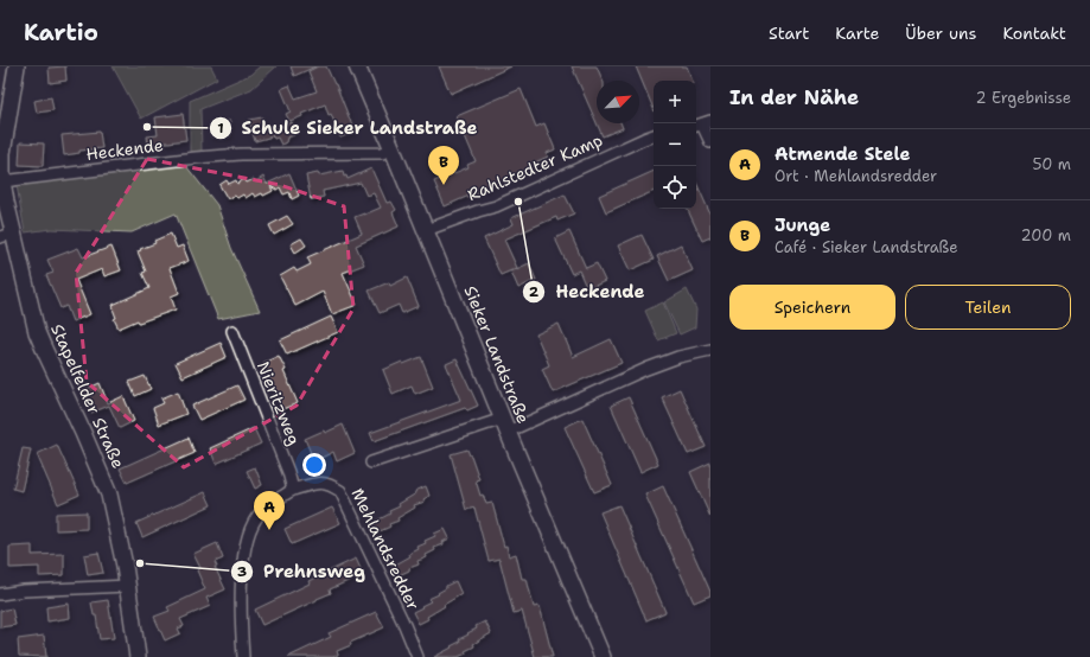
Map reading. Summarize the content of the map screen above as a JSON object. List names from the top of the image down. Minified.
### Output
{"streets":{"main road":["Sieker Landstraße","Stapelfelder Straße"],"street":["Heckende","Rahlstedter Kamp","Nieritzweg","Mehlandsredder"]},"crossings":[["Heckende","Sieker Landstraße"],["Heckende","Stapelfelder Straße"],["Rahlstedter Kamp","Sieker Landstraße"],["Sieker Landstraße","Mehlandsredder"],["Nieritzweg","Mehlandsredder"]],"places":["Schule Sieker Landstraße","Heckende","Prehnsweg"],"north":"top right","page":{"header":"Kartio","nav":["Start","Karte","Über uns","Kontakt"],"heading":["In der Nähe","2 Ergebnisse"],"map_buttons":["+","−"],"list":[{"mark":"A","name":"Atmende Stele","note":"Ort · Mehlandsredder","value":"50 m"},{"mark":"B","name":"Junge","note":"Café · Sieker Landstraße","value":"200 m"}],"pins":["B","A"],"buttons":["Speichern","Teilen"]}}
